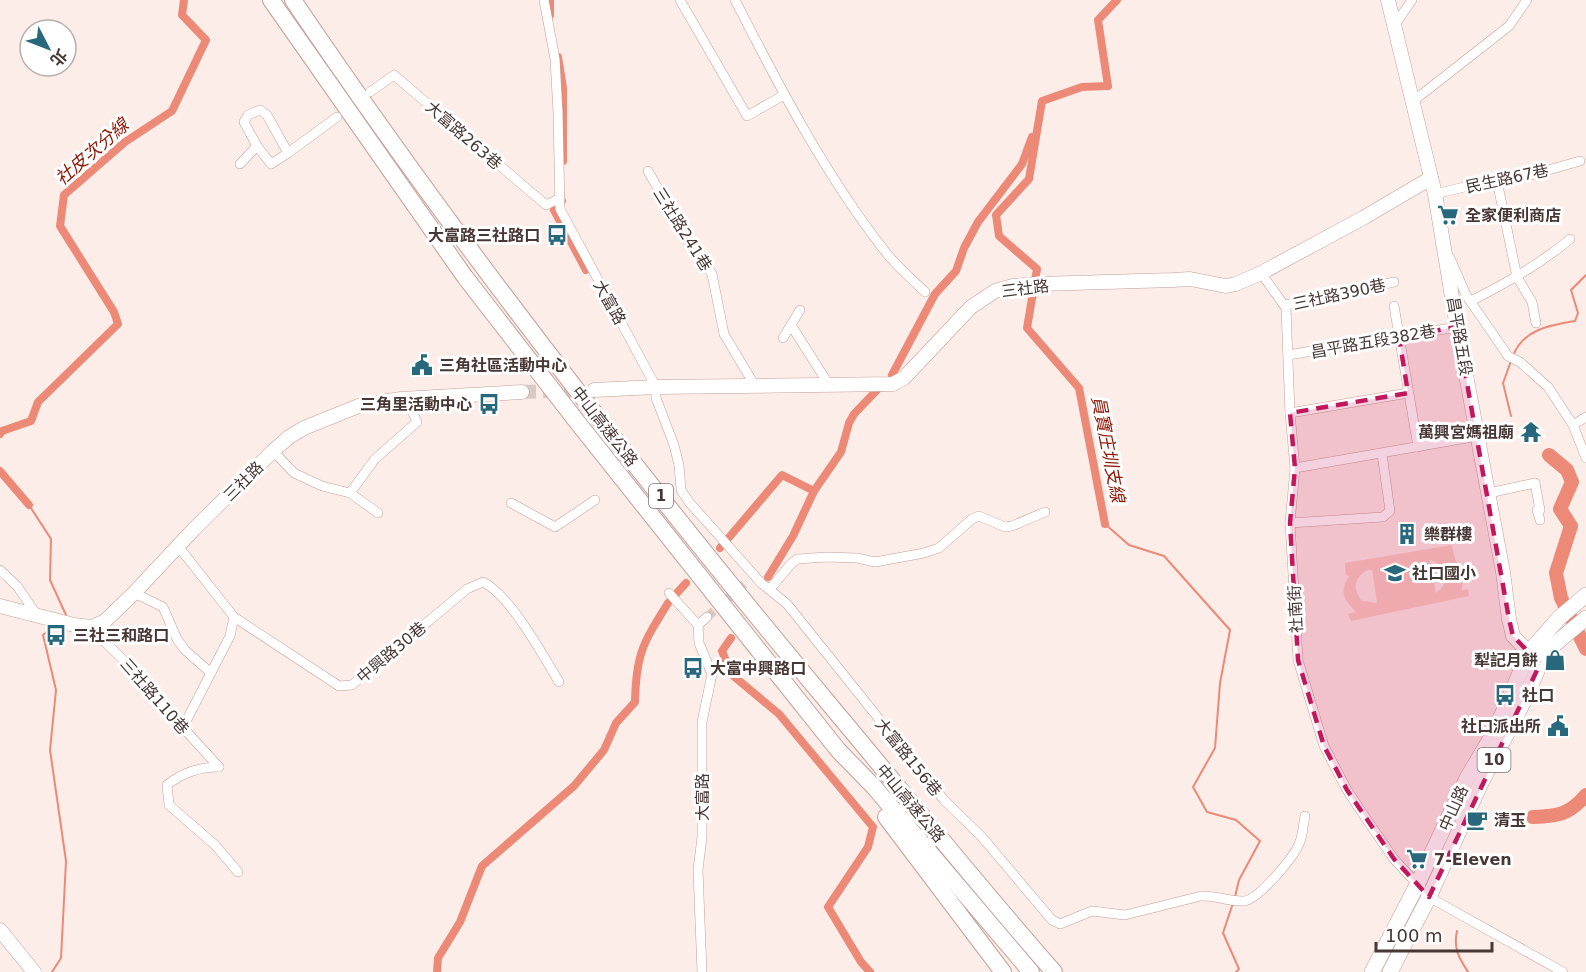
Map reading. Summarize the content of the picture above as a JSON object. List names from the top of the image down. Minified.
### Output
{"streets":{"highway":["中山高速公路","1"],"main road":["10","中山路"],"street":["大富路263巷","民生路67巷","三社路241巷","三社路","三社路390巷","大富路","昌平路五段","昌平路五段382巷","社南街","中興路30巷","三社路110巷","大富路156巷"]},"crossings":[["大富路263巷","大富路"],["民生路67巷","昌平路五段"],["三社路241巷","三社路"],["三社路","大富路"],["三社路","昌平路五段"],["三社路","中興路30巷"],["三社路","三社路110巷"],["三社路390巷","社南街"],["大富路","大富路156巷"],["昌平路五段","昌平路五段382巷"],["昌平路五段","中山路"],["昌平路五段382巷","社南街"],["社南街","中山路"]],"water":["社皮次分線","員寶庄圳支線"],"places":{"supermarket":["全家便利商店","7-Eleven"],"bus stop":["大富路三社路口","三角里活動中心","三社三和路口","大富中興路口","社口"],"public building":["三角社區活動中心","社口派出所"],"temple":["萬興宮媽祖廟"],"building":["樂群樓"],"school or university":["社口國小"],"shop":["犁記月餅"],"cafe":["清玉"]},"scale_bar":"100 m","north":"bottom right"}
